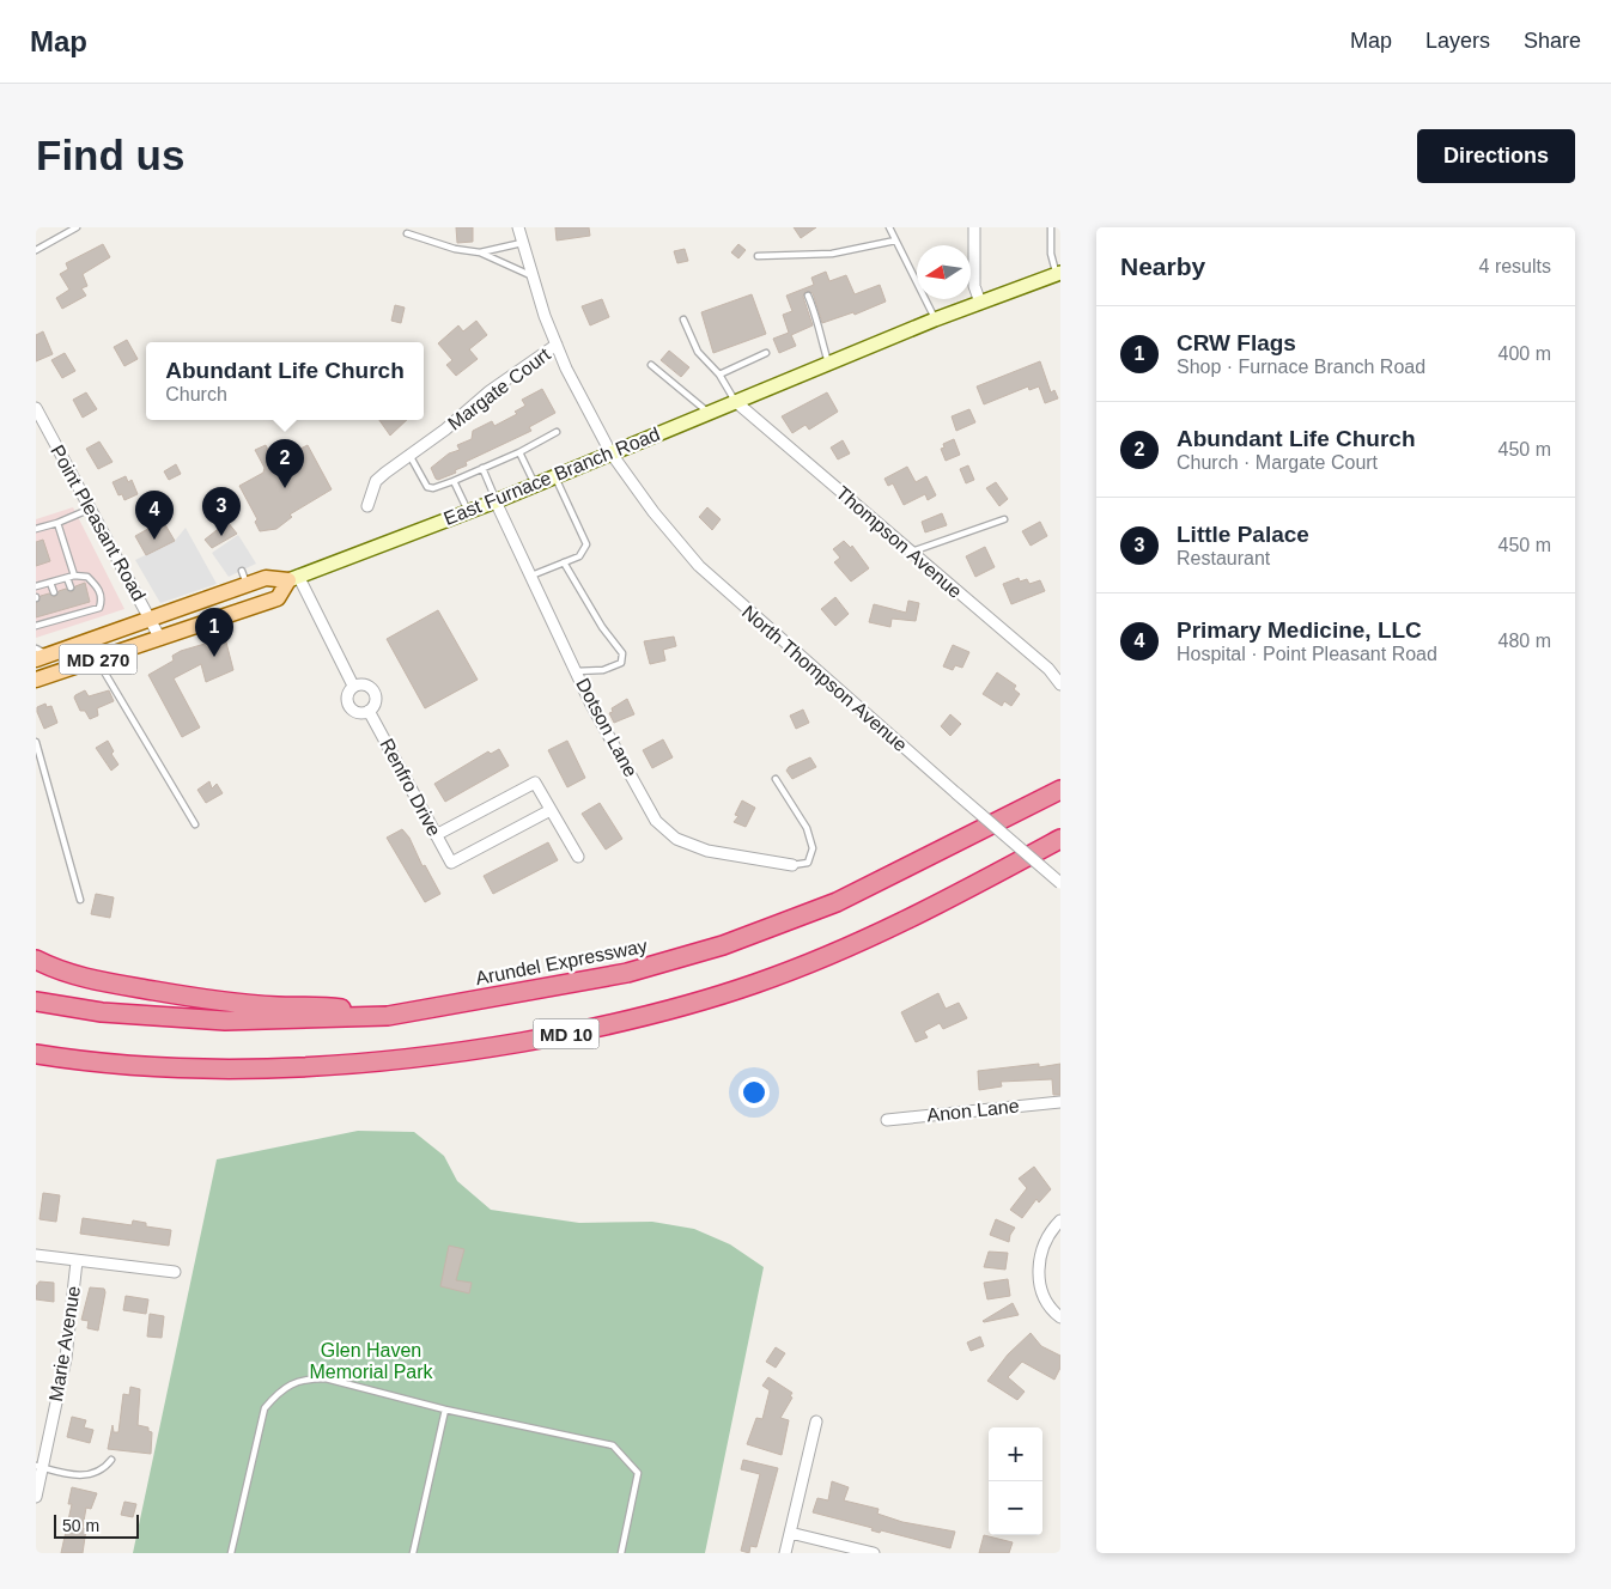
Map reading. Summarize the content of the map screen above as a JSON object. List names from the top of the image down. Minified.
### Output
{"streets":{"highway":["Arundel Expressway","MD 10"],"main road":["East Furnace Branch Road","MD 270"],"street":["Margate Court","Point Pleasant Road","Thompson Avenue","North Thompson Avenue","Dotson Lane","Renfro Drive","Anon Lane","Marie Avenue"]},"crossings":[["Margate Court","North Thompson Avenue"],["East Furnace Branch Road","Point Pleasant Road"],["East Furnace Branch Road","Thompson Avenue"],["East Furnace Branch Road","MD 270"],["East Furnace Branch Road","North Thompson Avenue"],["East Furnace Branch Road","Dotson Lane"],["Point Pleasant Road","MD 270"]],"parks":["Glen Haven Memorial Park"],"scale_bar":"50 m","north":"left","page":{"header":"Map","nav":["Map","Layers","Share"],"buttons":"Directions","title":"Find us","heading":["Nearby","4 results"],"list":[{"mark":"1","name":"CRW Flags","note":"Shop · Furnace Branch Road","value":"400 m"},{"mark":"2","name":"Abundant Life Church","note":"Church · Margate Court","value":"450 m"},{"mark":"3","name":"Little Palace","note":"Restaurant","value":"450 m"},{"mark":"4","name":"Primary Medicine, LLC","note":"Hospital · Point Pleasant Road","value":"480 m"}],"popup":["Abundant Life Church","Church"],"pins":["2","3","4","1"],"map_buttons":["+","−"],"scale":"50 m"}}
